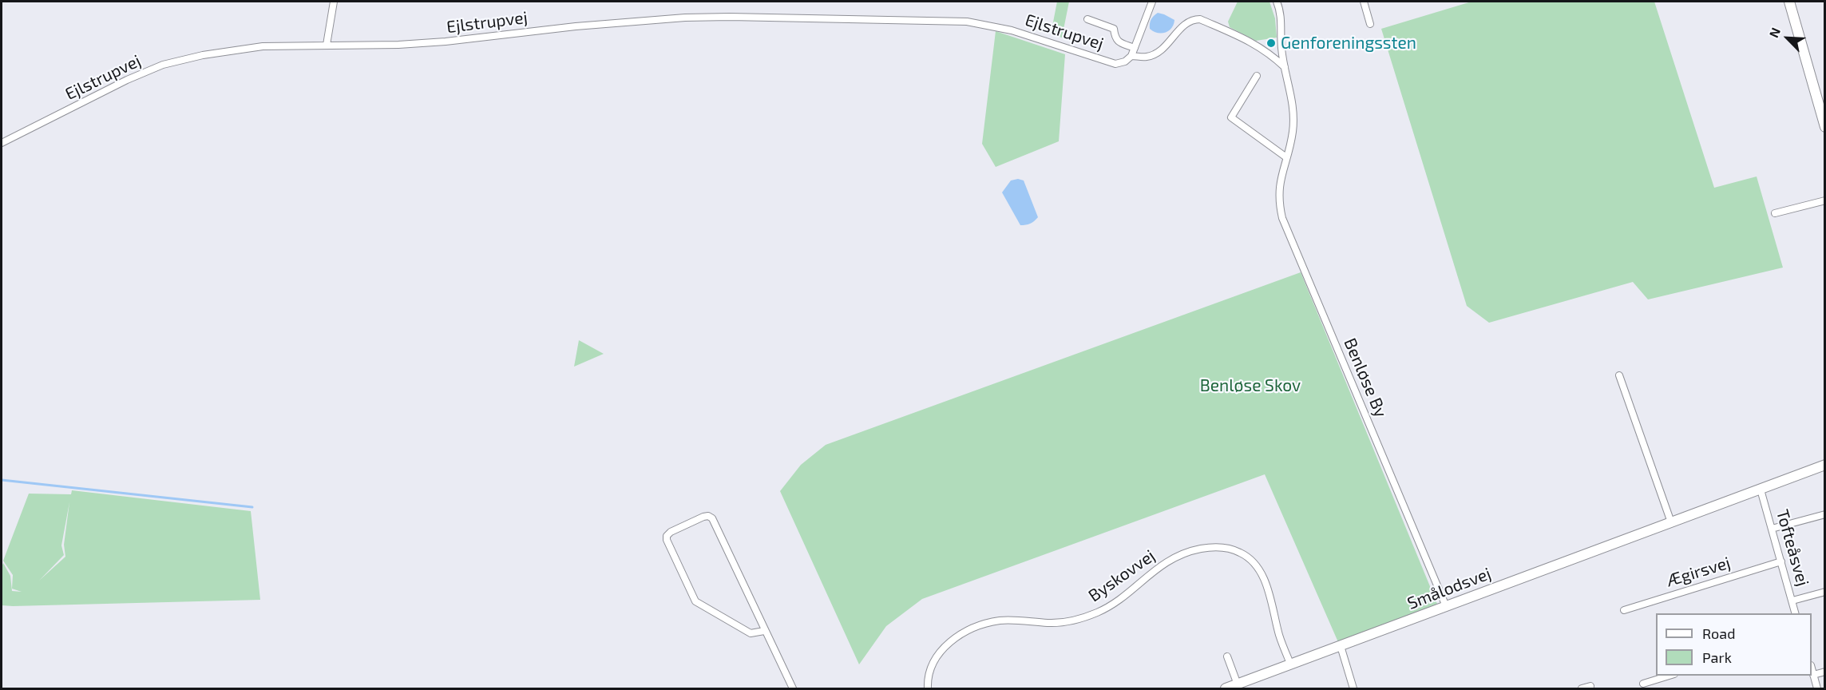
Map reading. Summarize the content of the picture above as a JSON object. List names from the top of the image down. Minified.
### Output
{"streets":{"street":["Ejlstrupvej","Benløse By","Tofteåsvej","Ægirsvej","Byskovvej","Smålodsvej"]},"crossings":[["Benløse By","Smålodsvej"],["Tofteåsvej","Ægirsvej"],["Tofteåsvej","Smålodsvej"],["Byskovvej","Smålodsvej"]],"parks":["Benløse Skov"],"places":["Genforeningssten"],"legend":["Road","Park"],"north":"top left"}
